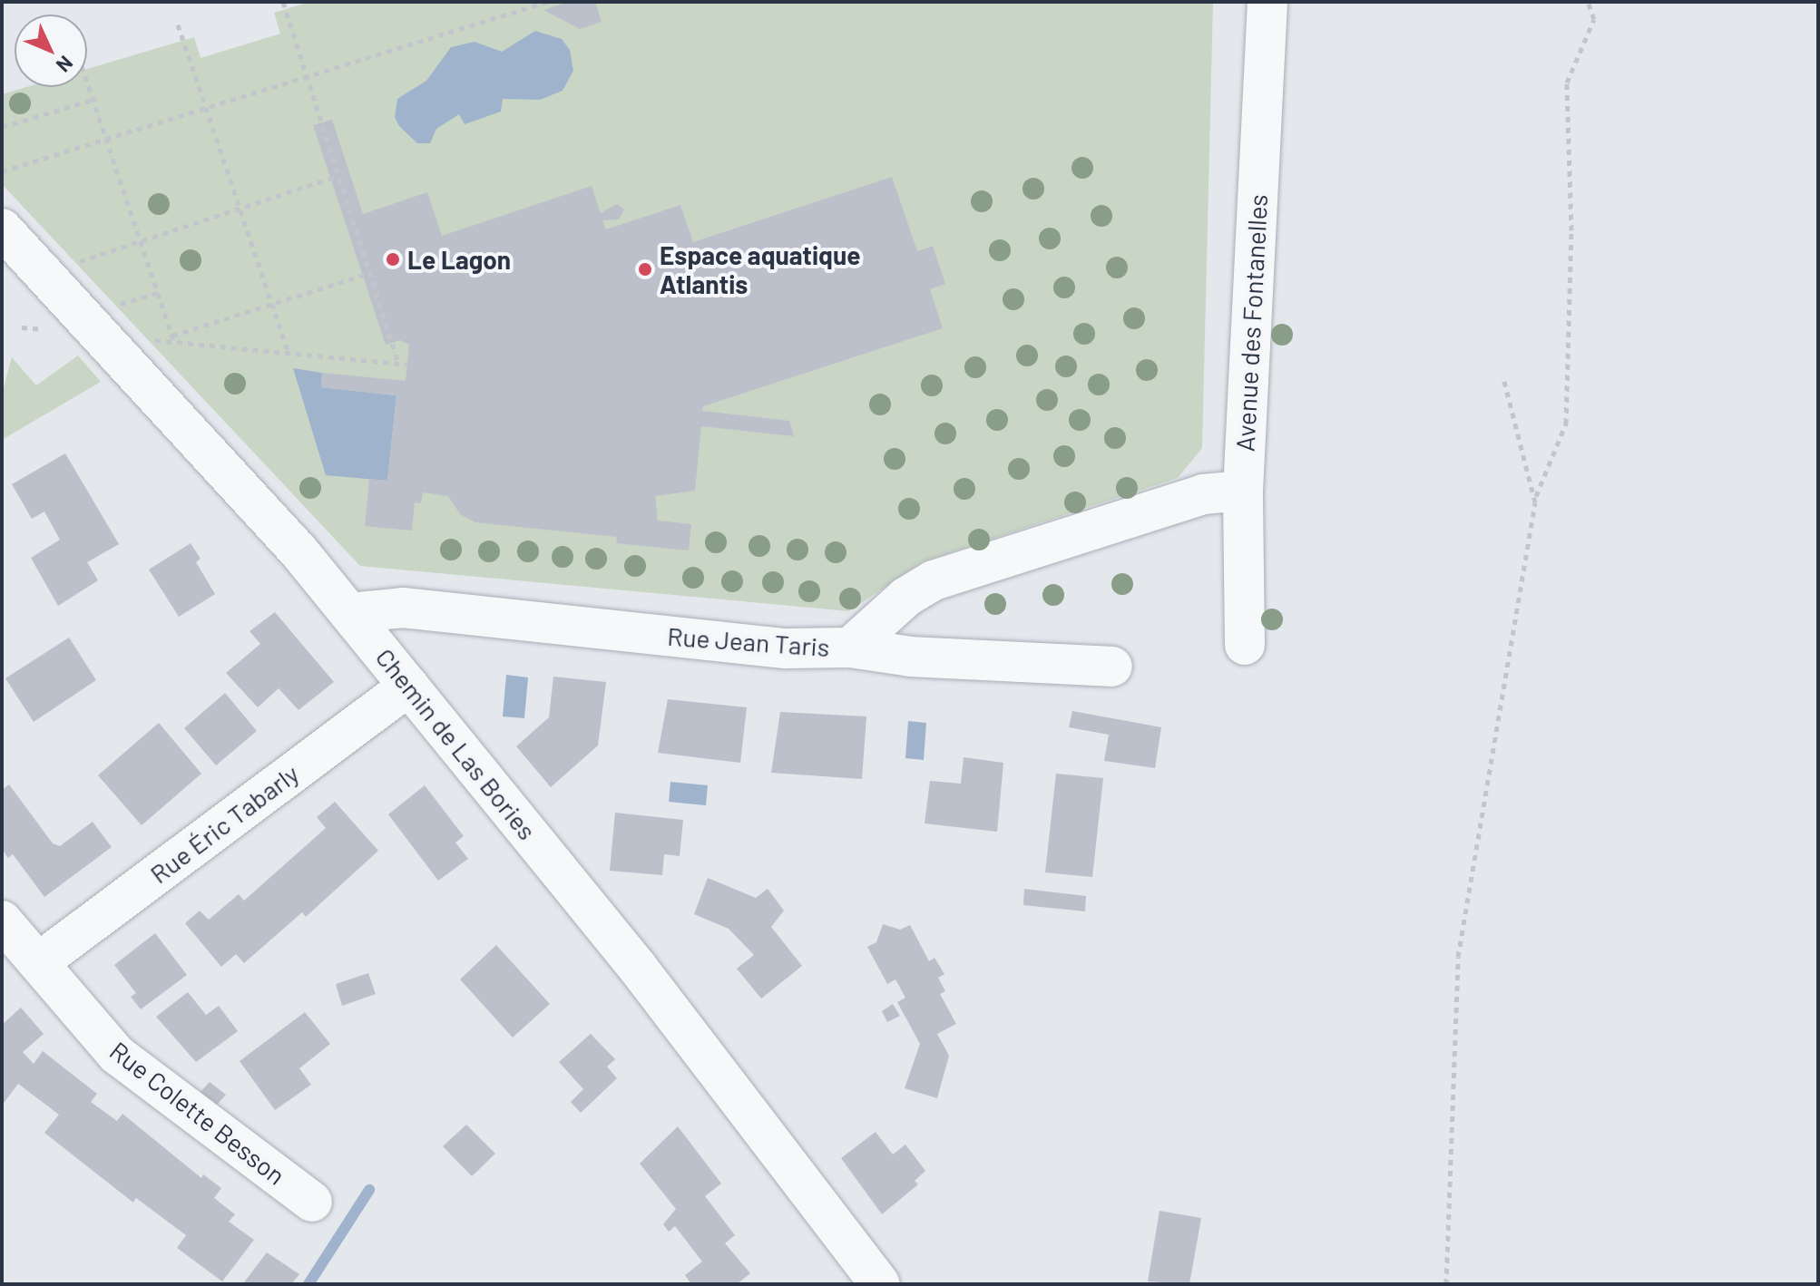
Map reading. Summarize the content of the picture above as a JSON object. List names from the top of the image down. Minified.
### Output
{"streets":{"street":["Avenue des Fontanelles","Rue Jean Taris","Chemin de Las Bories","Rue Éric Tabarly","Rue Colette Besson"]},"crossings":[["Avenue des Fontanelles","Rue Jean Taris"],["Rue Jean Taris","Chemin de Las Bories"],["Chemin de Las Bories","Rue Éric Tabarly"],["Rue Éric Tabarly","Rue Colette Besson"]],"places":["Le Lagon","Espace aquatique Atlantis"],"north":"bottom right"}
